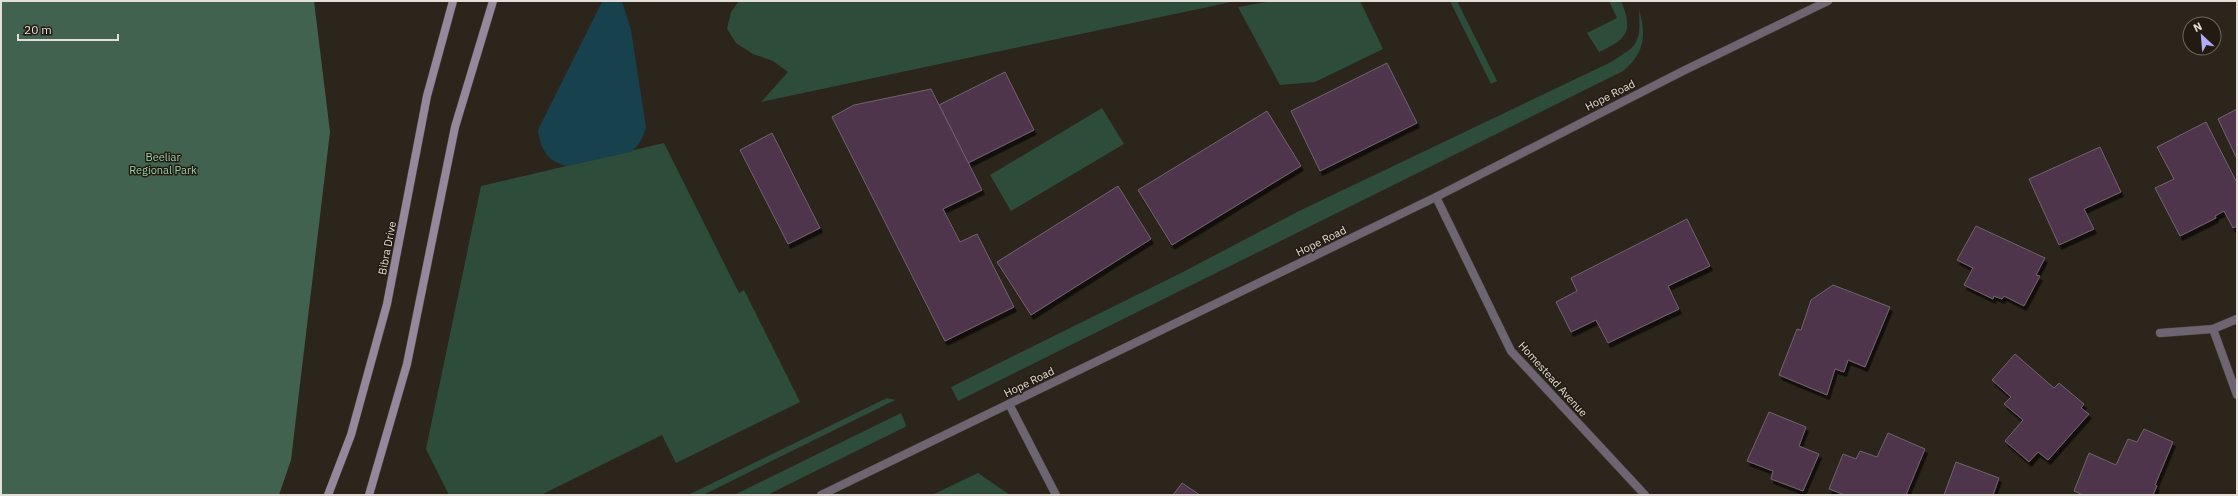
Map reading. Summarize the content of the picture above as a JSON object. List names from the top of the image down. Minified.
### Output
{"streets":{"street":["Hope Road","Bibra Drive","Homestead Avenue"]},"crossings":[["Hope Road","Homestead Avenue"]],"parks":["Beeliar Regional Park"],"scale_bar":"20 m","north":"top left"}
